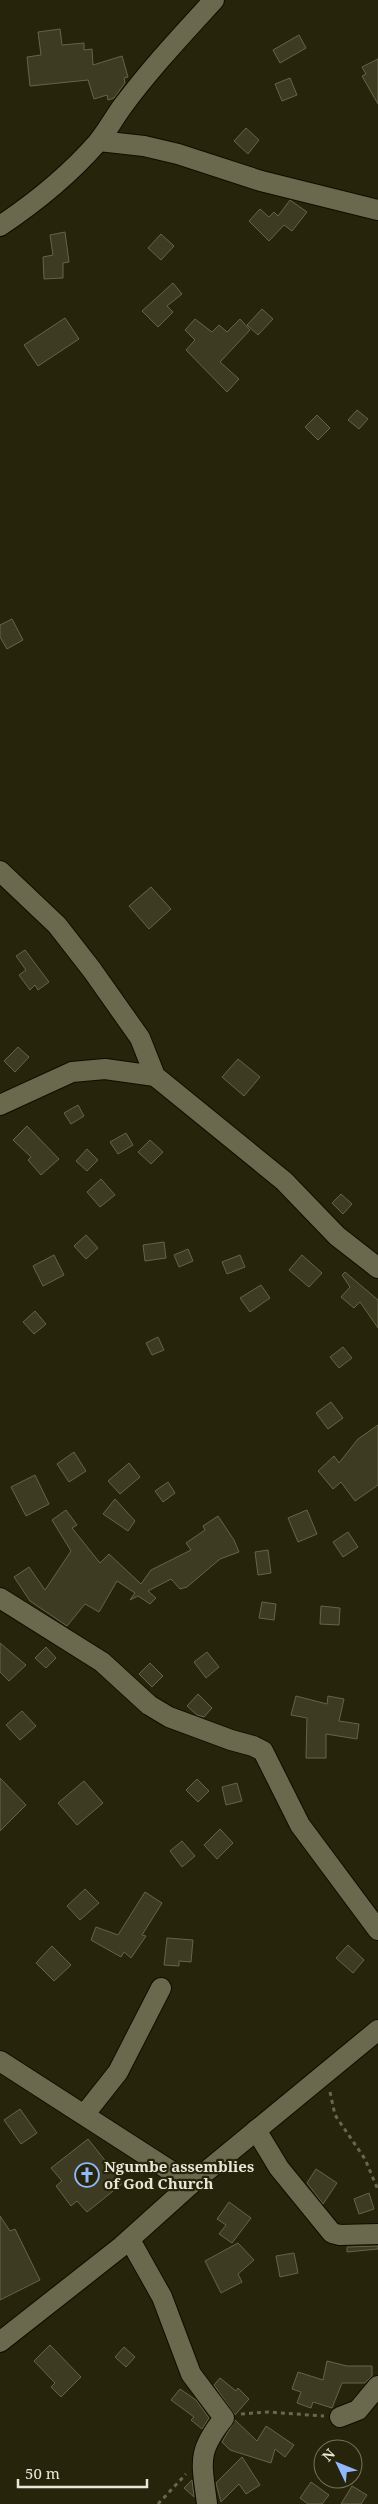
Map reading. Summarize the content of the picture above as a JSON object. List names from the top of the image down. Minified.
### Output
{"places":{"church":["Ngumbe assemblies of God Church"]},"scale_bar":"50 m","north":"top left"}
